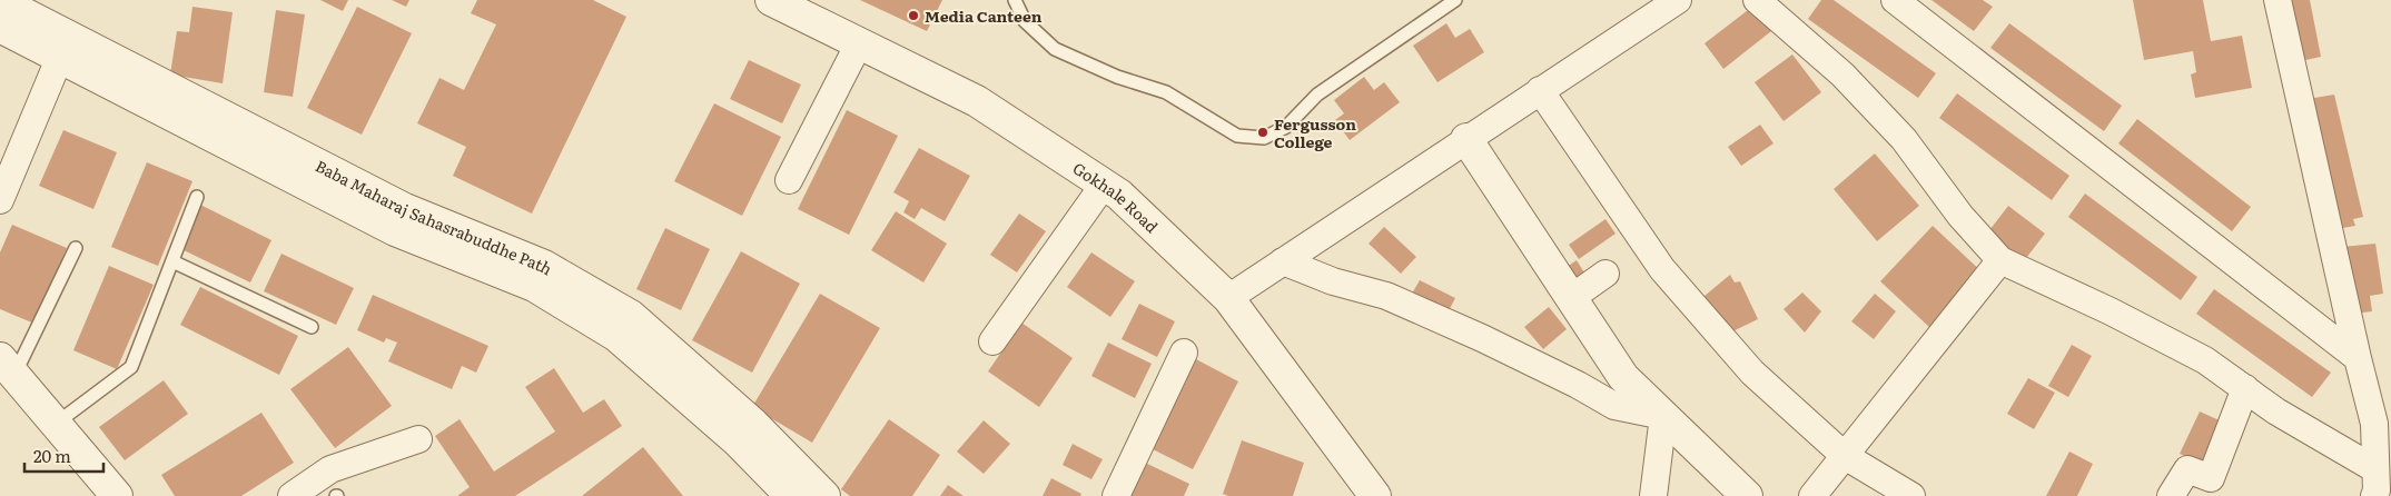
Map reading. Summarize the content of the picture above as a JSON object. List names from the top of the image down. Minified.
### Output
{"streets":{"street":["Gokhale Road","Baba Maharaj Sahasrabuddhe Path"]},"places":["Media Canteen","Fergusson College"],"scale_bar":"20 m"}
